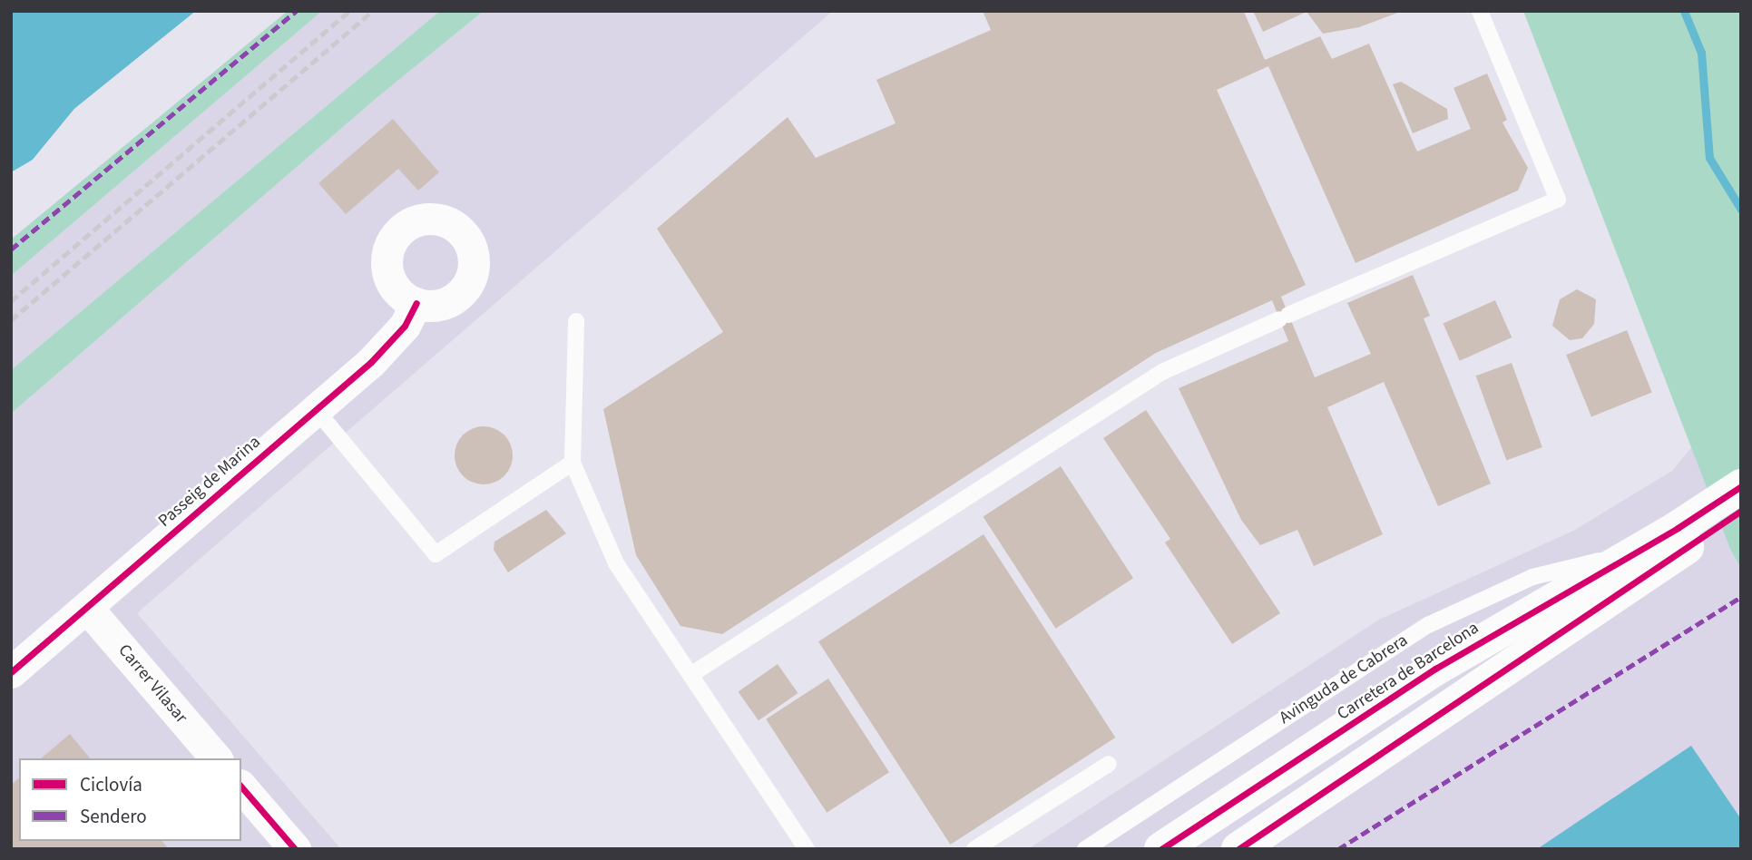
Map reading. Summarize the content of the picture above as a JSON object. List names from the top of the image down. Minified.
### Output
{"streets":{"main road":["Carretera de Barcelona"],"street":["Passeig de Marina","Carrer Vilasar"],"lane":["Avinguda de Cabrera"]},"crossings":[["Passeig de Marina","Carrer Vilasar"],["Carretera de Barcelona","Avinguda de Cabrera"]],"legend":["Ciclovía","Sendero"]}
